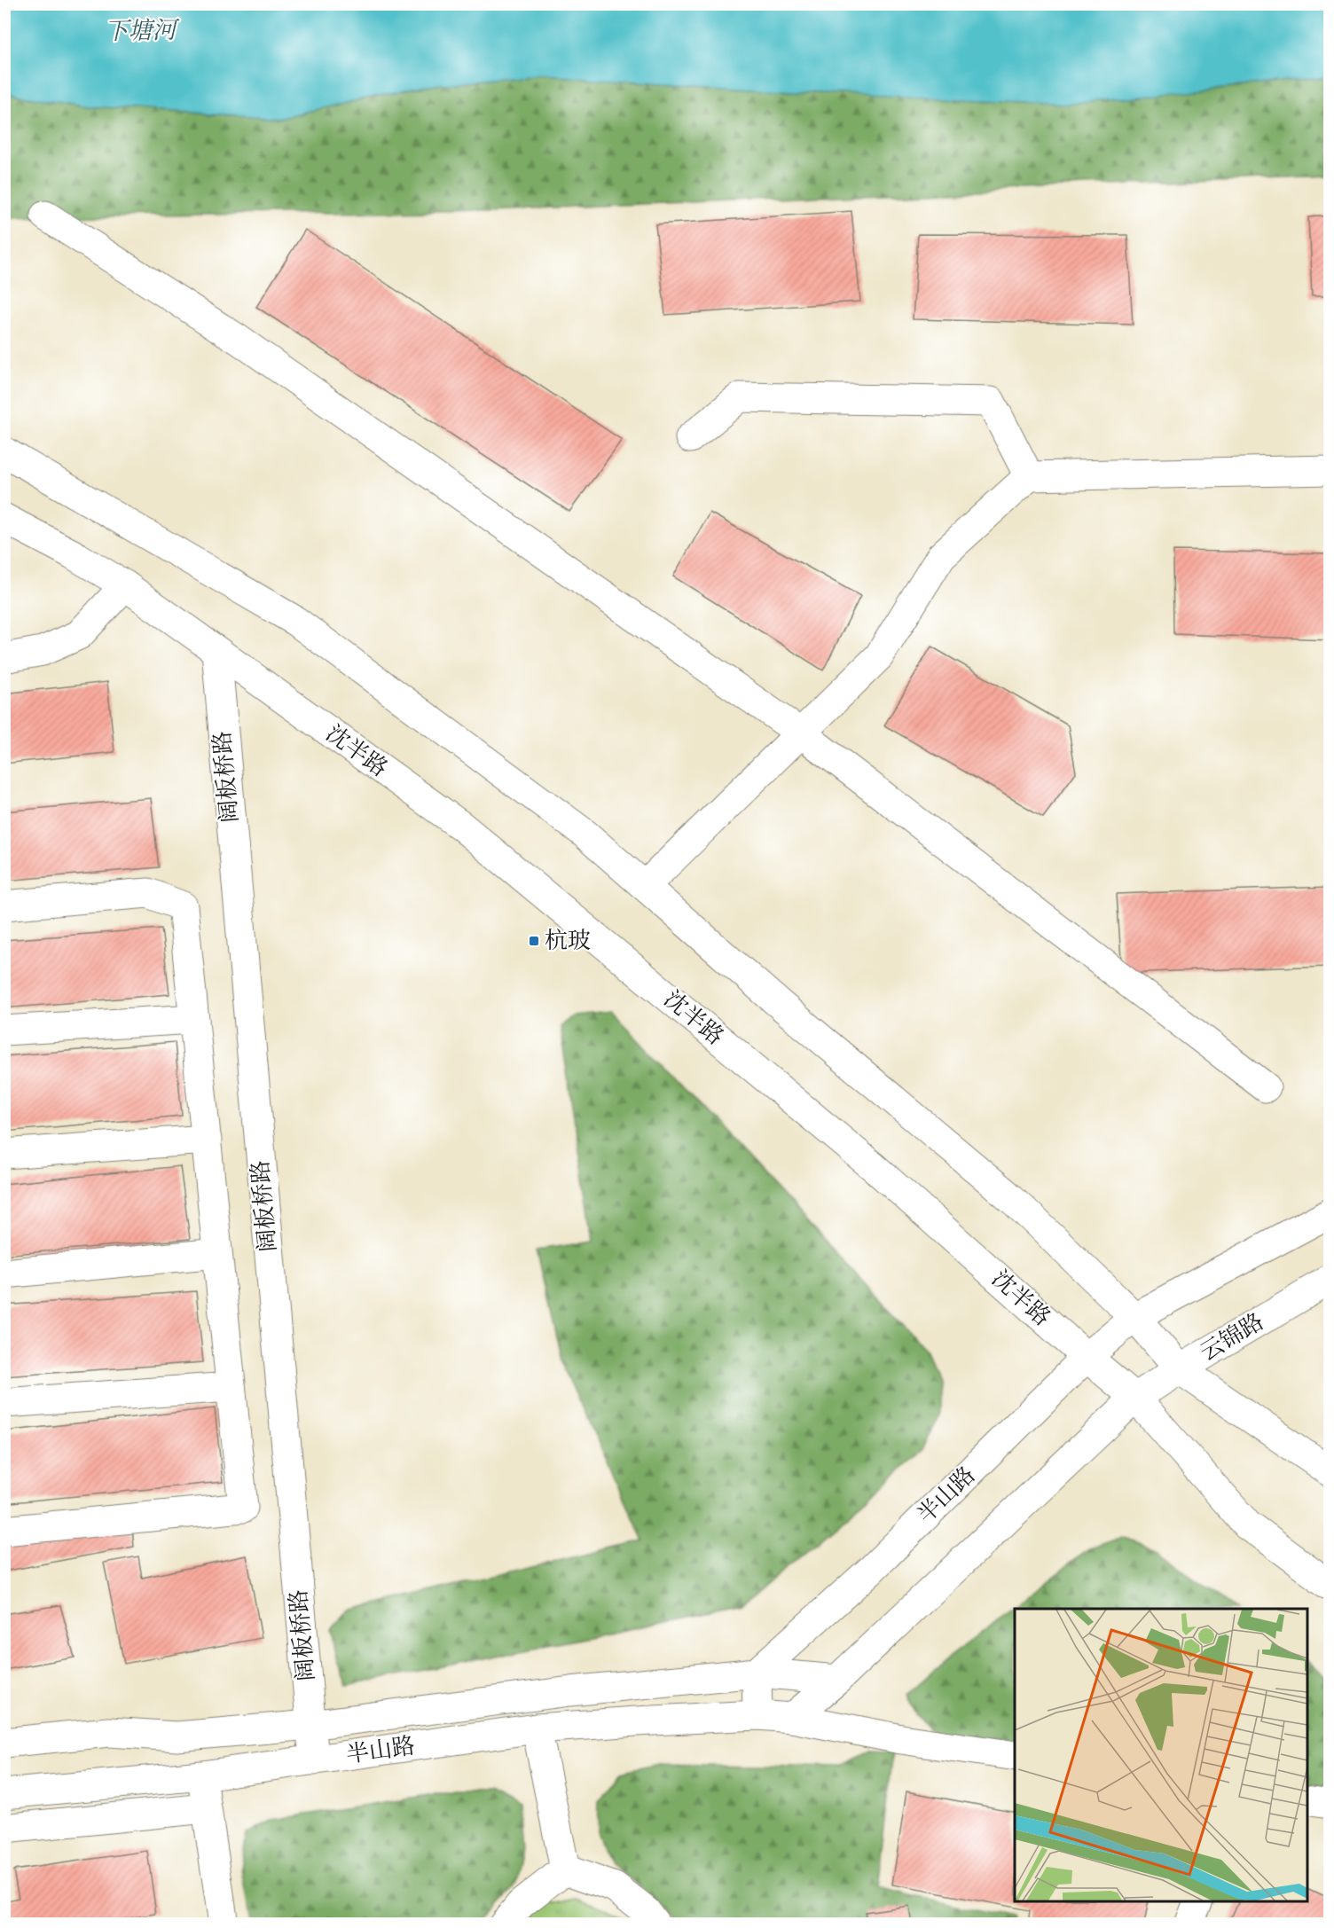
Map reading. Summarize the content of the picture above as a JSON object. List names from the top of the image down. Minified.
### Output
{"streets":{"main road":["沈半路","阔板桥路","云锦路","半山路"]},"crossings":[["沈半路","阔板桥路"],["沈半路","云锦路"],["沈半路","半山路"],["阔板桥路","半山路"]],"water":["下塘河"],"places":{"transit":["杭玻"]}}
